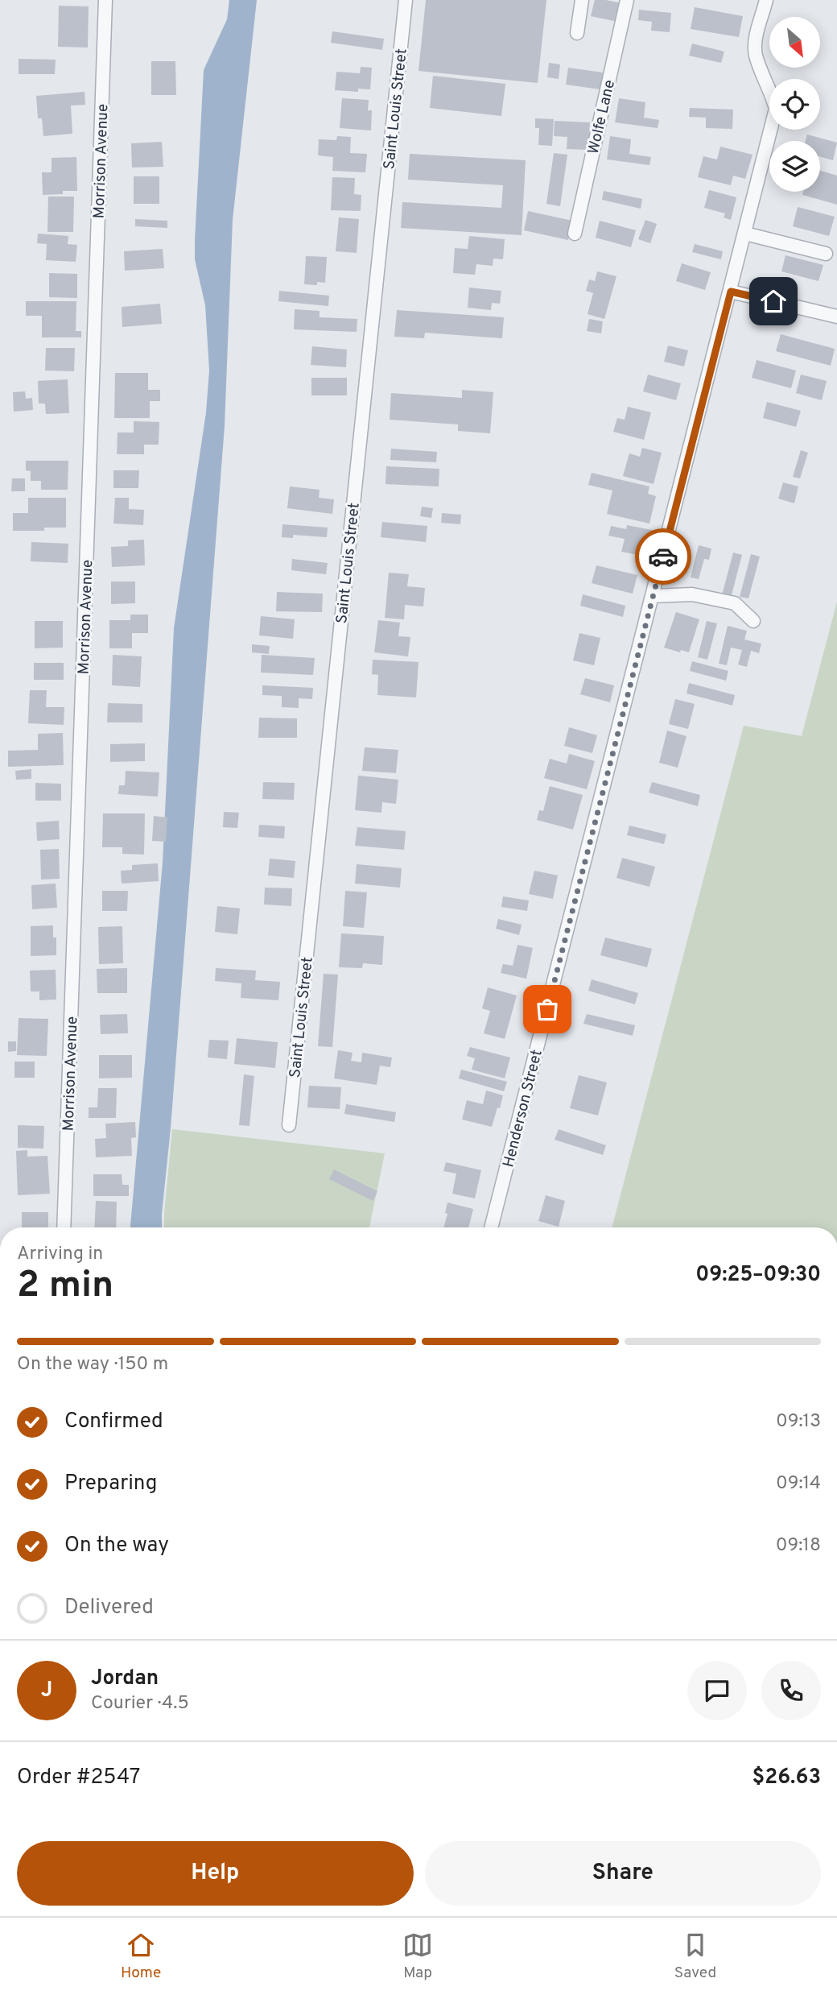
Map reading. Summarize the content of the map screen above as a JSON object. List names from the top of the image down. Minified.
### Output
{"streets":{"street":["Saint Louis Street","Wolfe Lane","Morrison Avenue","Henderson Street"]},"north":"bottom right","page":{"heading":["2 min","Arriving in","09:25–09:30"],"panel":["Jordan","Courier · 4.5","Order #2547","$26.63"],"bar":"On the way · 150 m","list":[["Confirmed","09:13"],["Preparing","09:14"],["On the way","09:18"],"Delivered"],"round":"J","buttons":["Help","Share"],"tabs":["Home","Map","Saved"]}}
